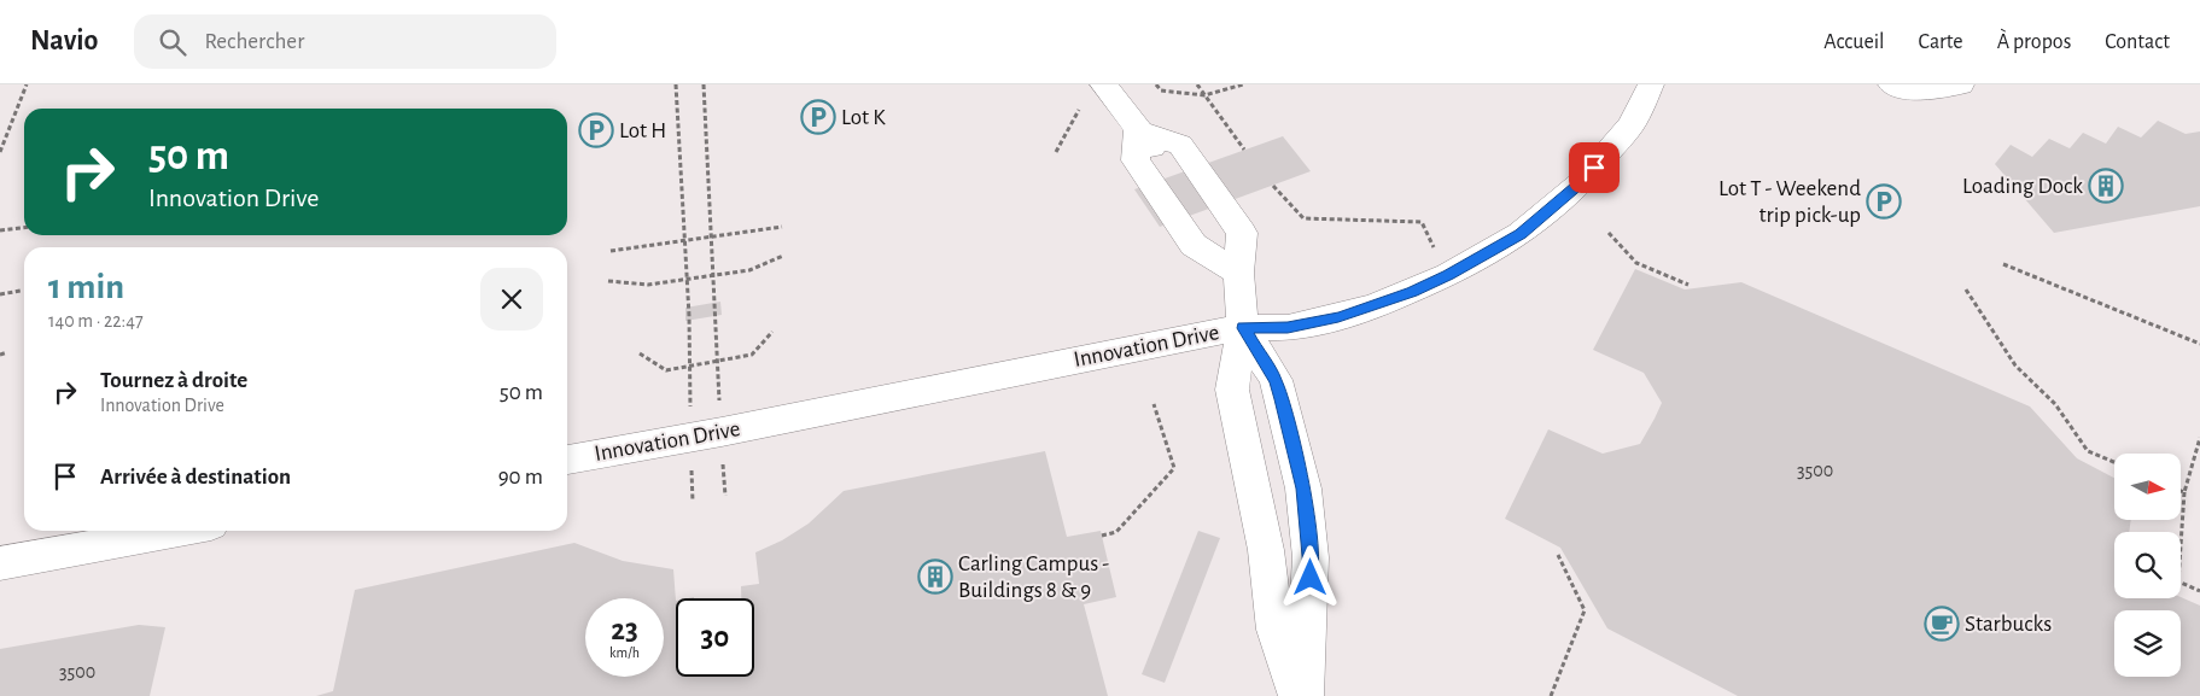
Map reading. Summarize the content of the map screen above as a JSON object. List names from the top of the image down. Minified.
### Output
{"streets":{"street":["Innovation Drive"]},"places":{"parking":["Lot K","Lot H","Lot T - Weekend trip pick-up"],"building":["Loading Dock","Carling Campus - Buildings 8 & 9"],"cafe":["Starbucks"]},"house_numbers":["3500","3500"],"north":"right","page":{"header":"Navio","search":"Rechercher","nav":["Accueil","Carte","À propos","Contact"],"turn":["50 m","Innovation Drive"],"heading":["1 min","140 m · 22:47"],"list":[{"name":"Tournez à droite","note":"Innovation Drive","value":"50 m"},{"name":"Arrivée à destination","value":"90 m"}],"speed":"23 km/h","limit":"30"}}
